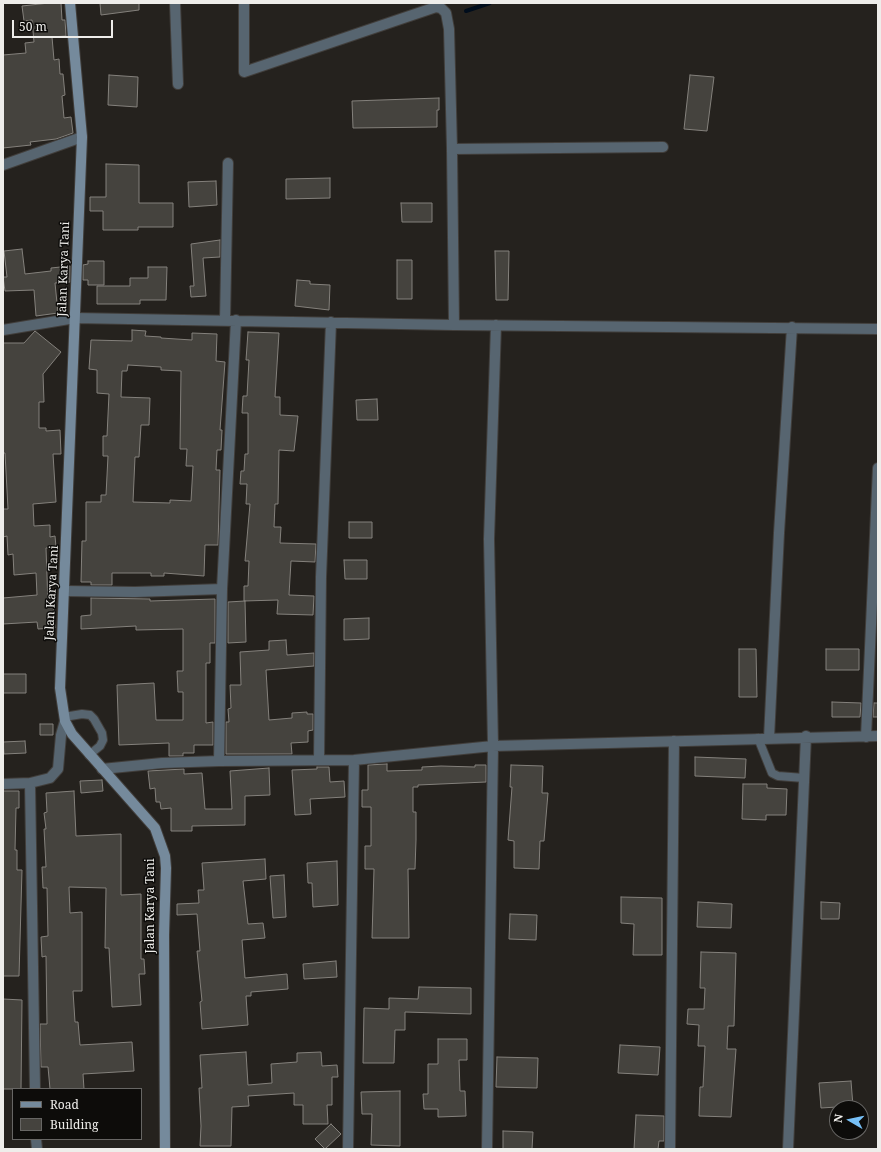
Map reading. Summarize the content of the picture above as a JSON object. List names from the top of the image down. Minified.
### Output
{"streets":{"street":["Jalan Karya Tani"]},"legend":["Road","Building"],"scale_bar":"50 m","north":"left"}
